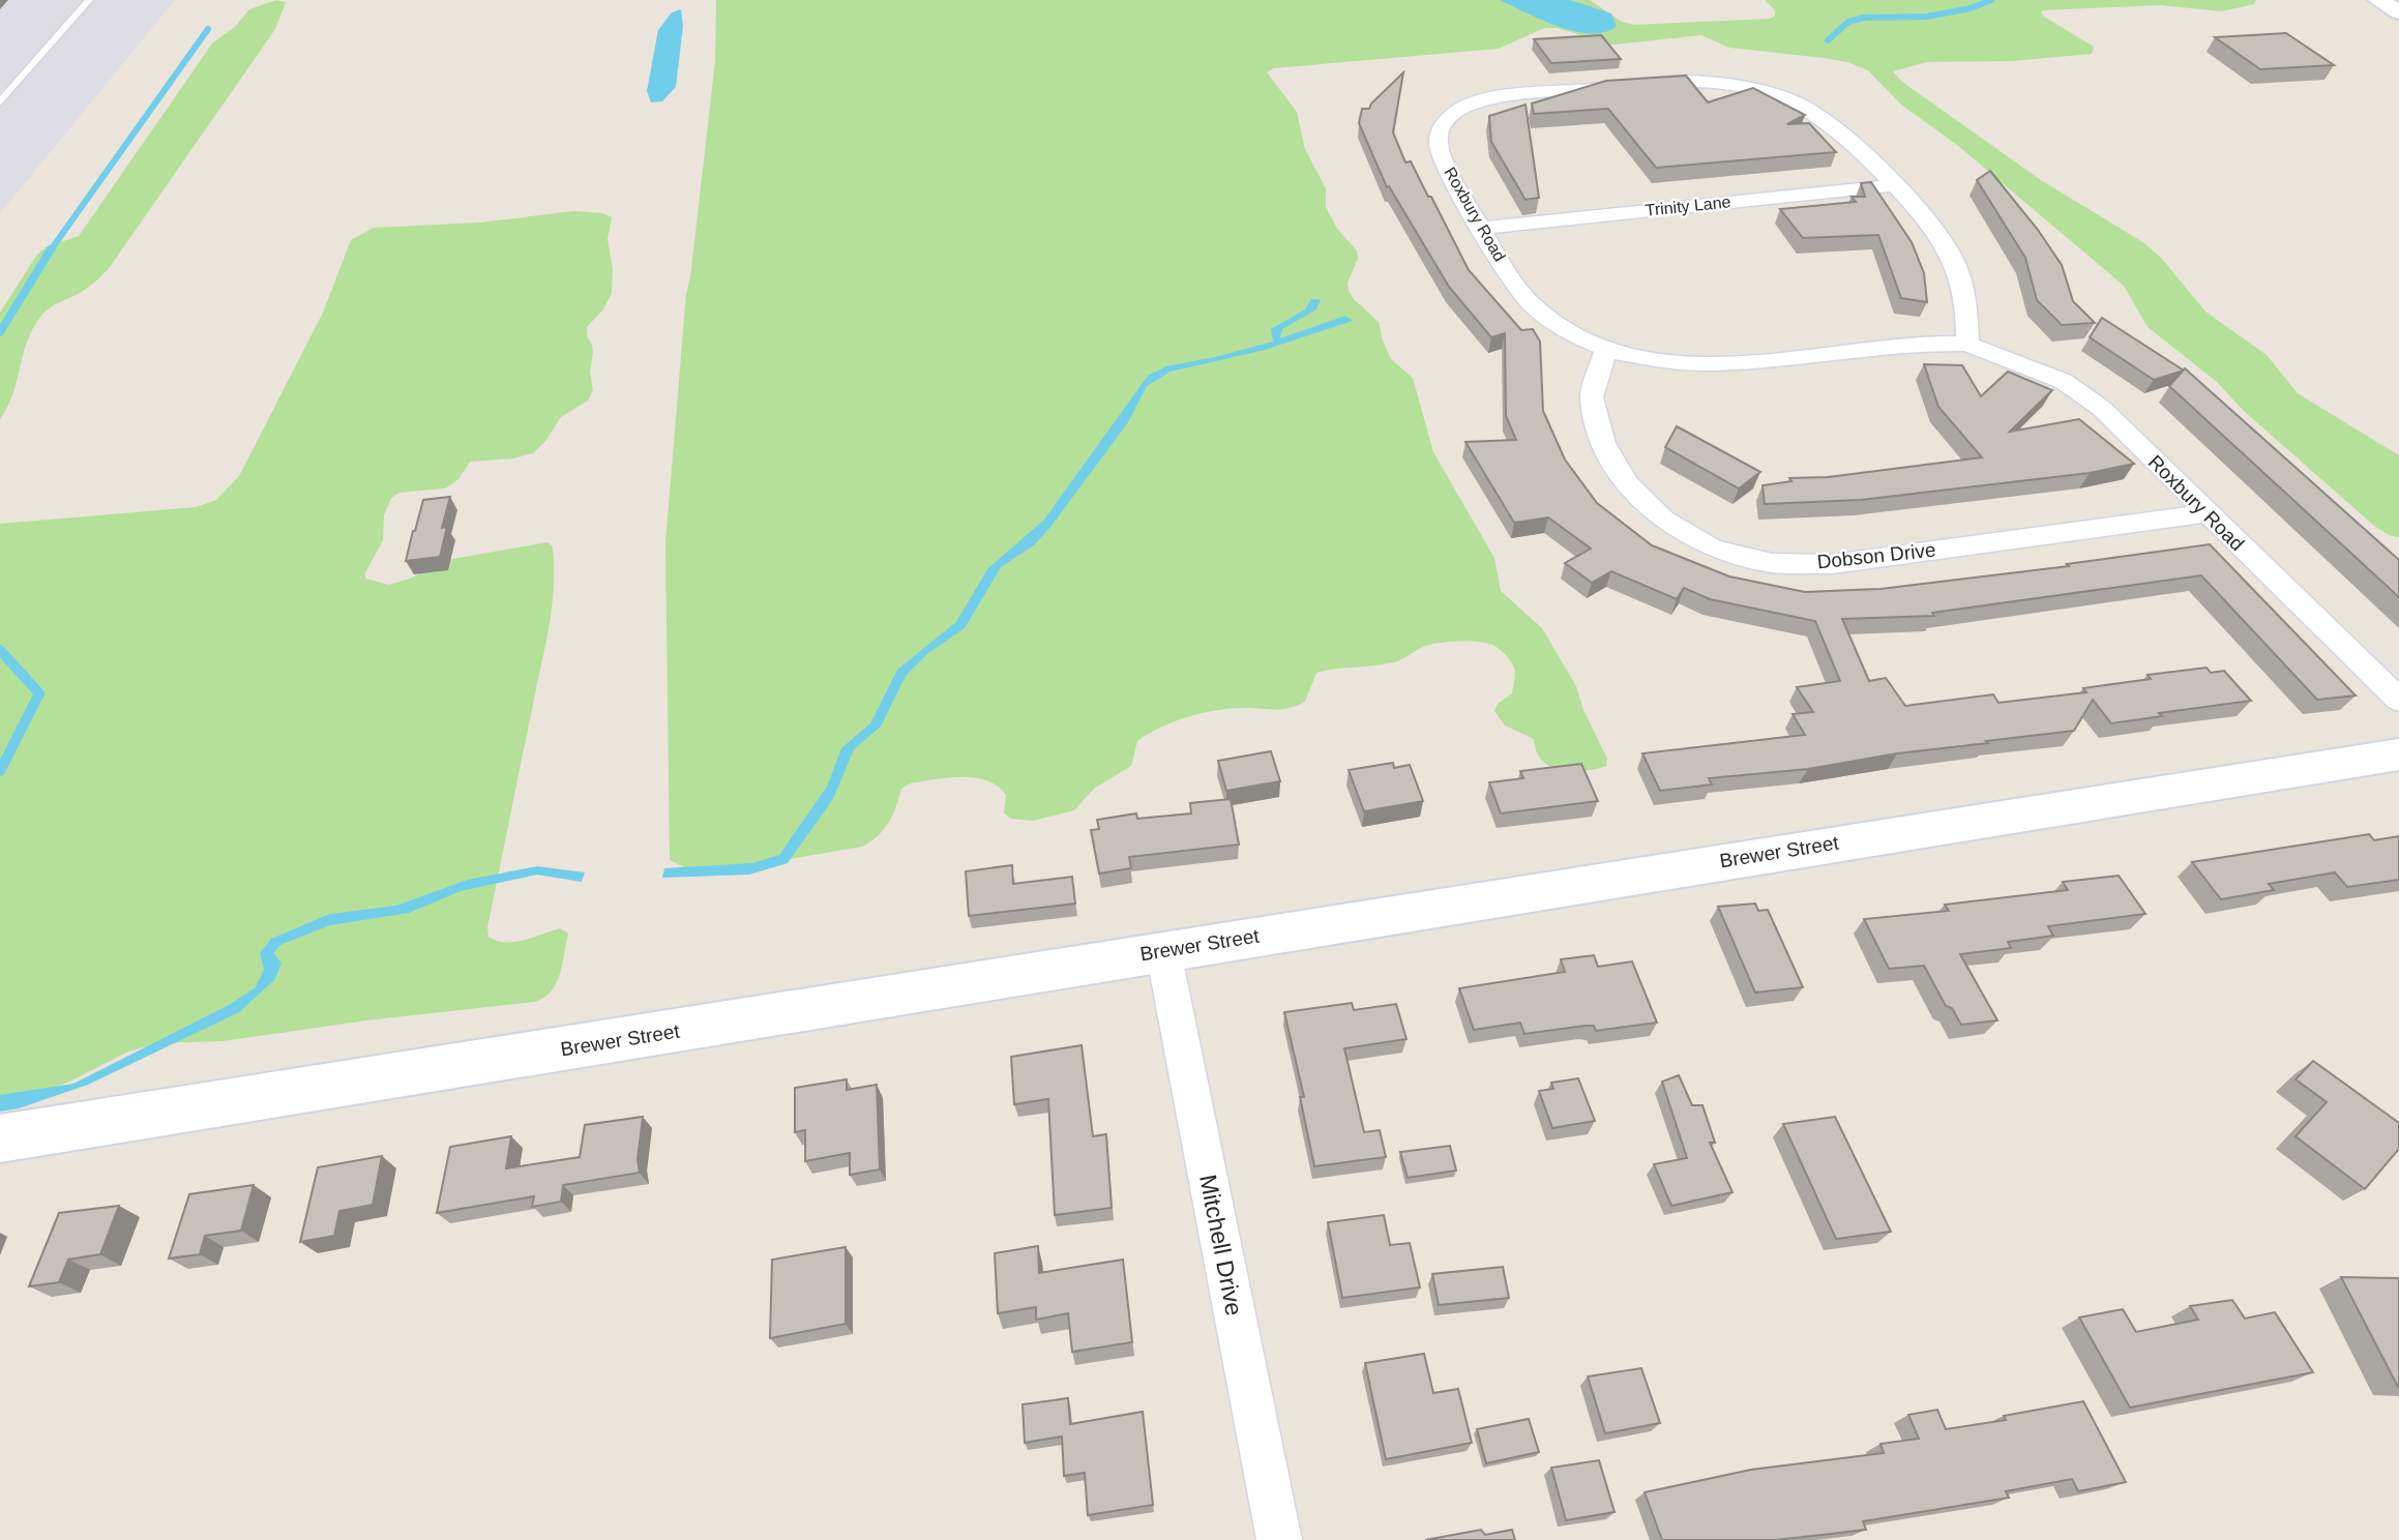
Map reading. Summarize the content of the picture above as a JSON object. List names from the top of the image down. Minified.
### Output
{"streets":{"main road":["Brewer Street"],"street":["Trinity Lane","Roxbury Road","Dobson Drive","Mitchell Drive"]},"crossings":[["Trinity Lane","Roxbury Road"],["Roxbury Road","Dobson Drive"],["Brewer Street","Mitchell Drive"]]}
